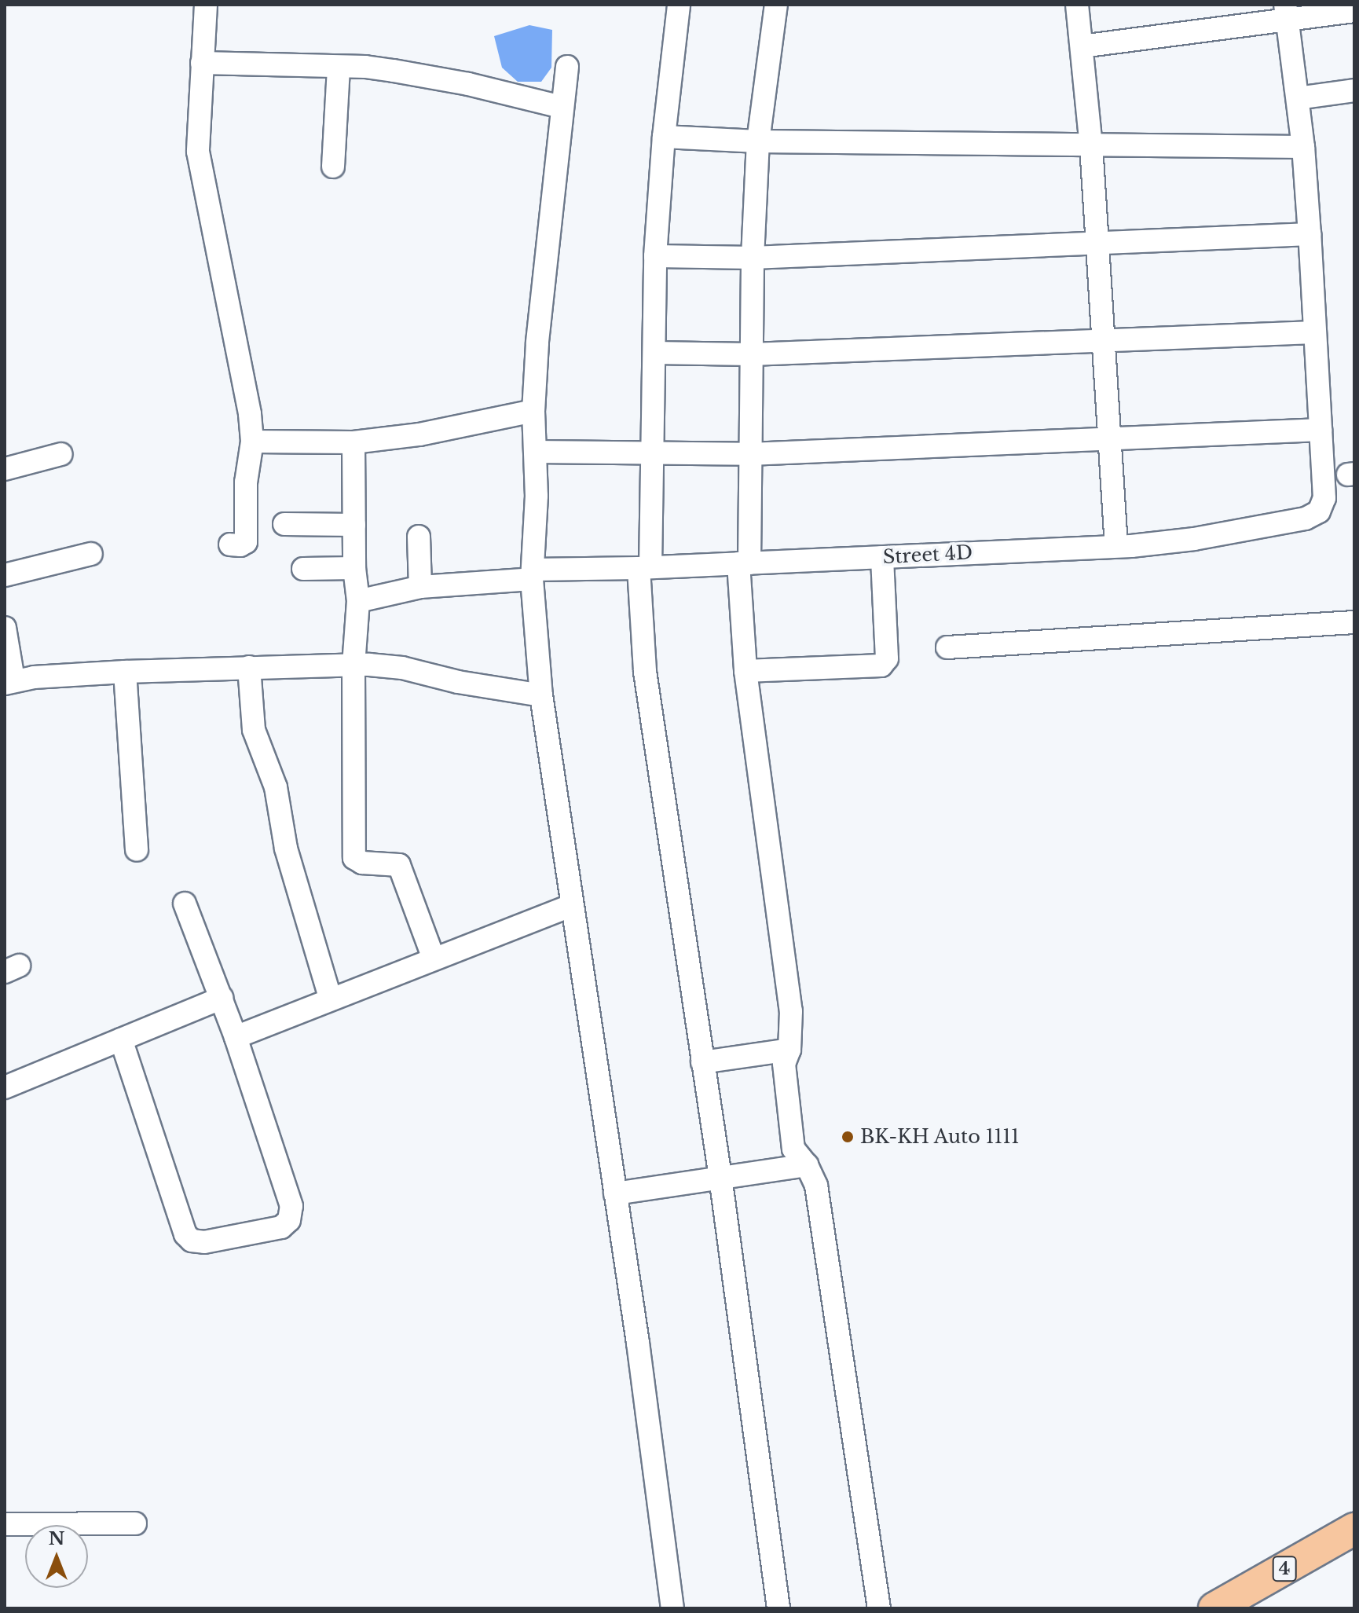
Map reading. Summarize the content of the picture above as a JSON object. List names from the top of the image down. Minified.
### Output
{"streets":{"highway":["4"],"street":["Street 4D"]},"places":["BK-KH Auto 1111"],"north":"top"}
